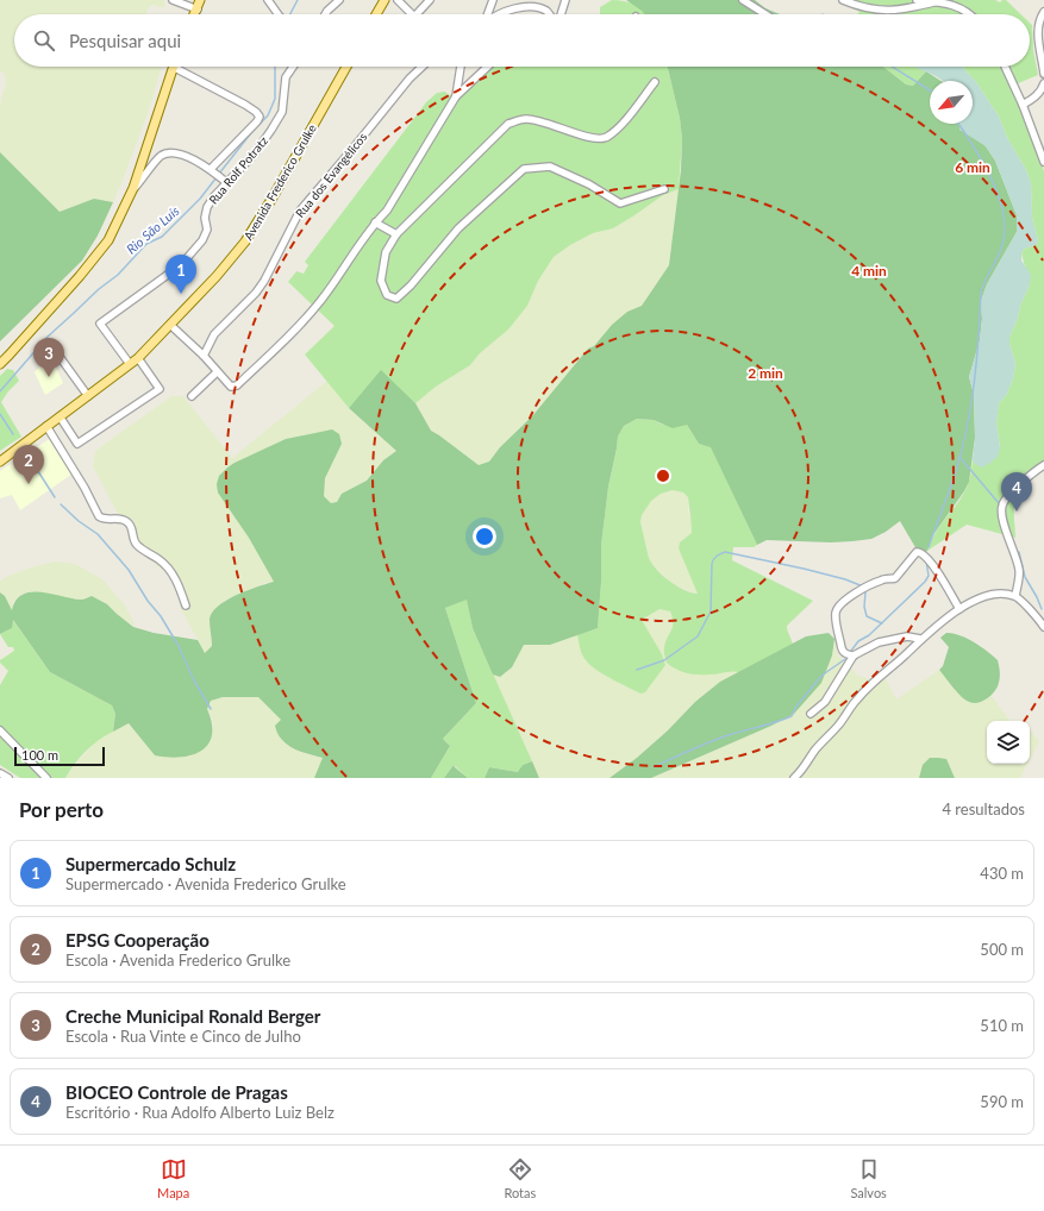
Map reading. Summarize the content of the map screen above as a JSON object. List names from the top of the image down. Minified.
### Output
{"streets":{"main road":["Avenida Frederico Grulke"],"street":["Rua Rolf Potratz","Rua dos Evangélicos"]},"crossings":[["Rua Rolf Potratz","Avenida Frederico Grulke"]],"water":["Rio São Luís"],"scale_bar":"100 m","north":"bottom left","page":{"search":"Pesquisar aqui","pins":["1","3","2","4"],"scale":"100 m","heading":["Por perto","4 resultados"],"list":[{"mark":"1","name":"Supermercado Schulz","note":"Supermercado · Avenida Frederico Grulke","value":"430 m"},{"mark":"2","name":"EPSG Cooperação","note":"Escola · Avenida Frederico Grulke","value":"500 m"},{"mark":"3","name":"Creche Municipal Ronald Berger","note":"Escola · Rua Vinte e Cinco de Julho","value":"510 m"},{"mark":"4","name":"BIOCEO Controle de Pragas","note":"Escritório · Rua Adolfo Alberto Luiz Belz","value":"590 m"}],"nav":["Mapa","Rotas","Salvos"]},"rings":["6 min","4 min","2 min"]}
